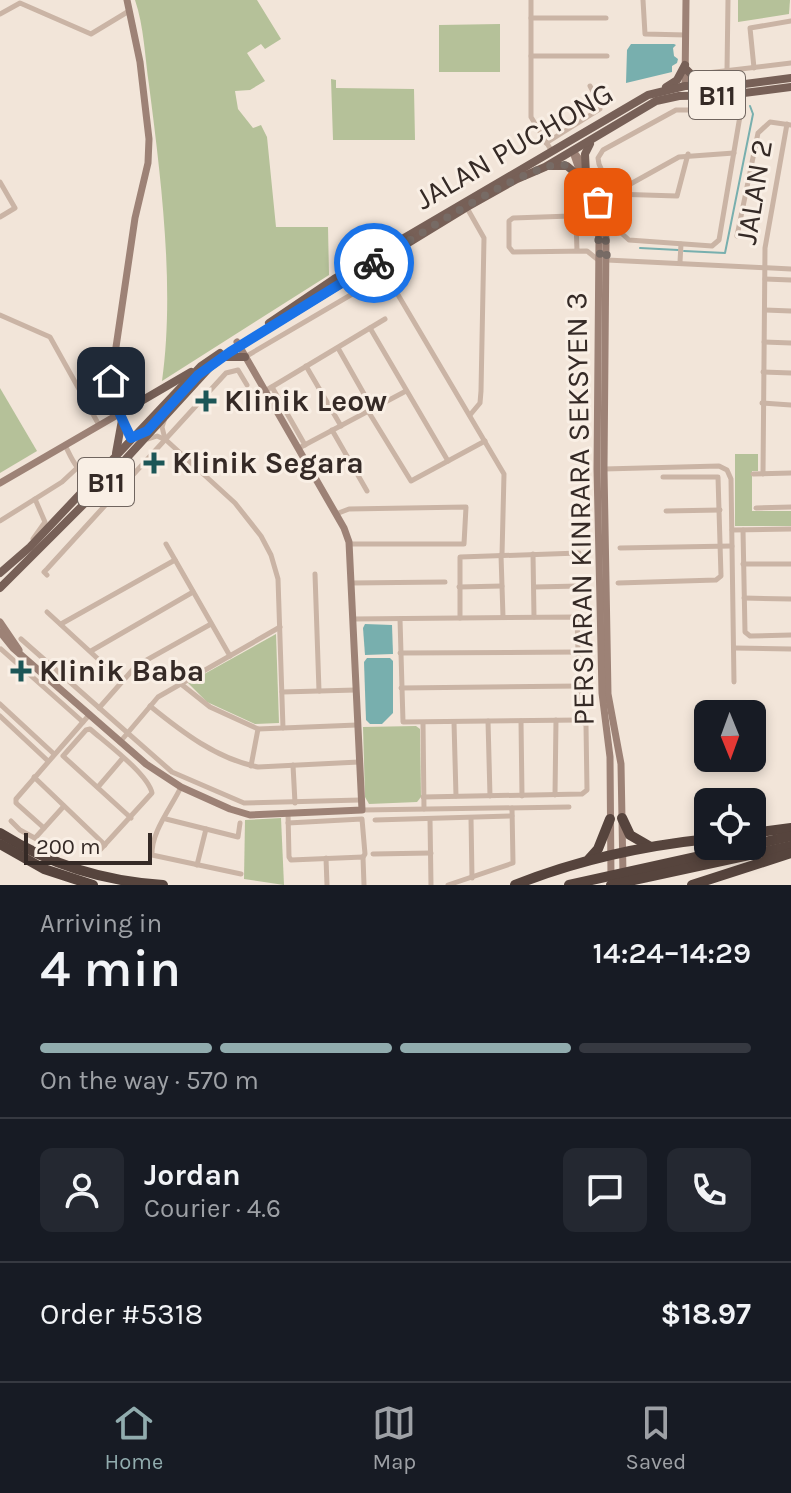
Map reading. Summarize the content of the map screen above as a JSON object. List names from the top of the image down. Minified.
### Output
{"streets":{"main road":["B11","JALAN PUCHONG"],"street":["JALAN 2","PERSIARAN KINRARA SEKSYEN 3"]},"crossings":[["JALAN PUCHONG","PERSIARAN KINRARA SEKSYEN 3"]],"places":{"health":["Klinik Leow","Klinik Segara","Klinik Baba"]},"scale_bar":"200 m","north":"bottom","page":{"scale":"200 m","heading":["4 min","Arriving in","14:24–14:29"],"panel":["Jordan","Courier · 4.6","Order #5318","$18.97"],"bar":"On the way · 570 m","tabs":["Home","Map","Saved"]}}
